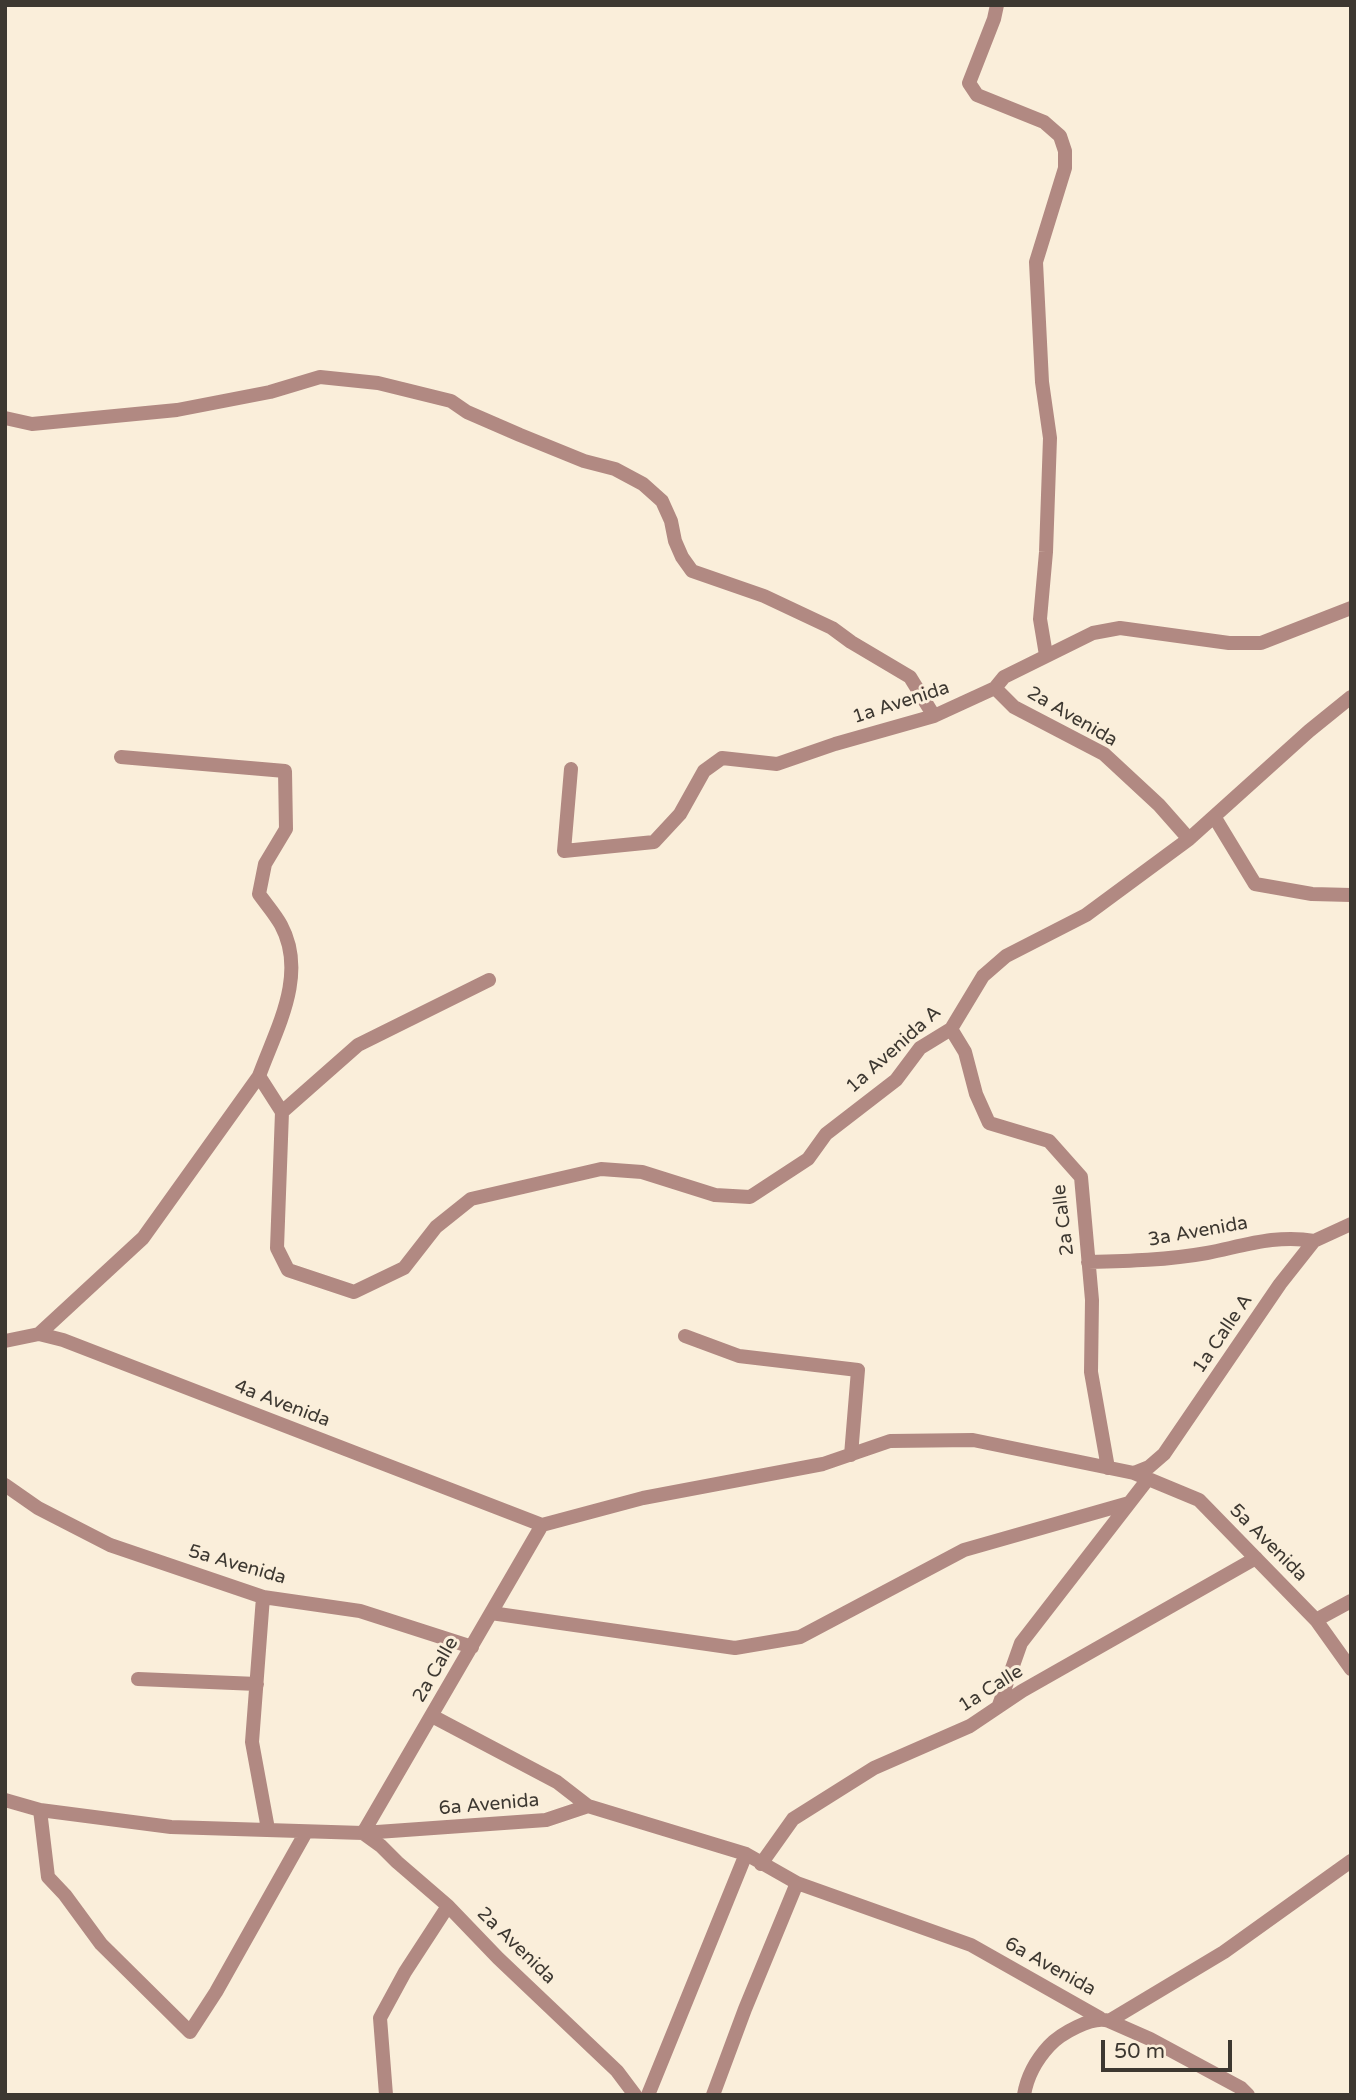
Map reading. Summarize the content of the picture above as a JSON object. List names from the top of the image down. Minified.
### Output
{"streets":{"street":["1a Avenida","2a Avenida","1a Avenida A","2a Calle","3a Avenida","1a Calle A","4a Avenida","5a Avenida","1a Calle","6a Avenida"]},"crossings":[["1a Avenida","2a Avenida"],["2a Avenida","1a Avenida A"],["2a Avenida","2a Calle"],["2a Avenida","6a Avenida"],["1a Avenida A","2a Calle"],["2a Calle","3a Avenida"],["2a Calle","4a Avenida"],["2a Calle","5a Avenida"],["2a Calle","6a Avenida"],["3a Avenida","1a Calle A"],["1a Calle A","5a Avenida"],["1a Calle A","1a Calle"],["4a Avenida","5a Avenida"],["5a Avenida","1a Calle"],["1a Calle","6a Avenida"]],"scale_bar":"50 m"}
